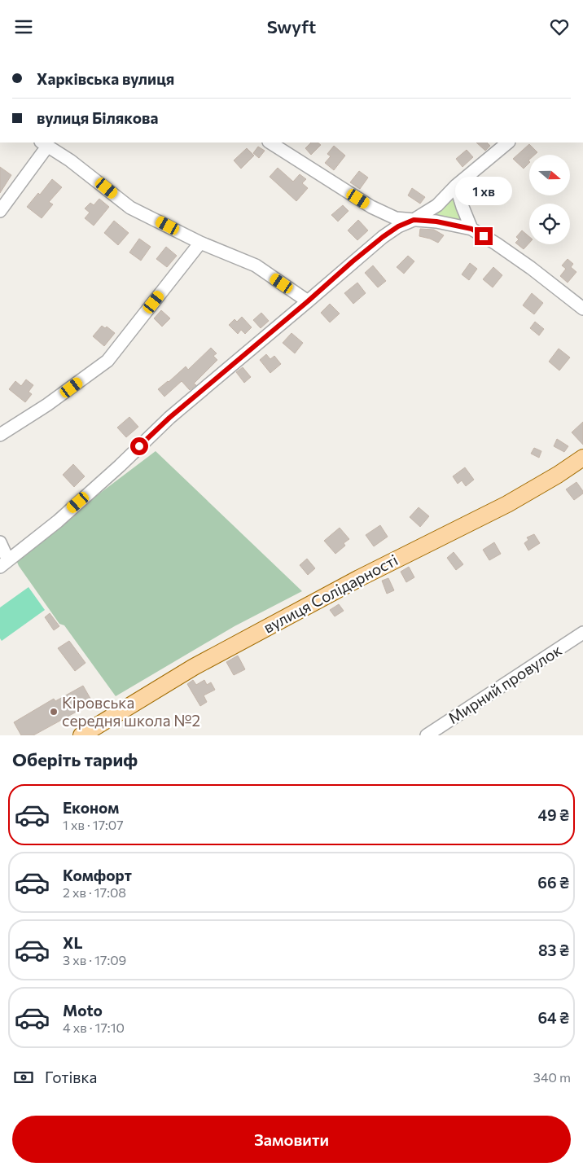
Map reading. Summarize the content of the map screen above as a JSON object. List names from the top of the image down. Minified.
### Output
{"streets":{"main road":["вулиця Солідарності"],"street":["Мирний провулок"]},"places":["Кіровська середня школа №2"],"north":"right","page":{"header":"Swyft","banner":["Харківська вулиця","вулиця Білякова"],"bubble":"1 хв","heading":"Оберіть тариф","list":[{"name":"Економ","note":"1 хв · 17:07","value":"49 ₴"},{"name":"Комфорт","note":"2 хв · 17:08","value":"66 ₴"},{"name":"XL","note":"3 хв · 17:09","value":"83 ₴"},{"name":"Moto","note":"4 хв · 17:10","value":"64 ₴"}],"pay":["Готівка","340 m"],"buttons":"Замовити"}}
